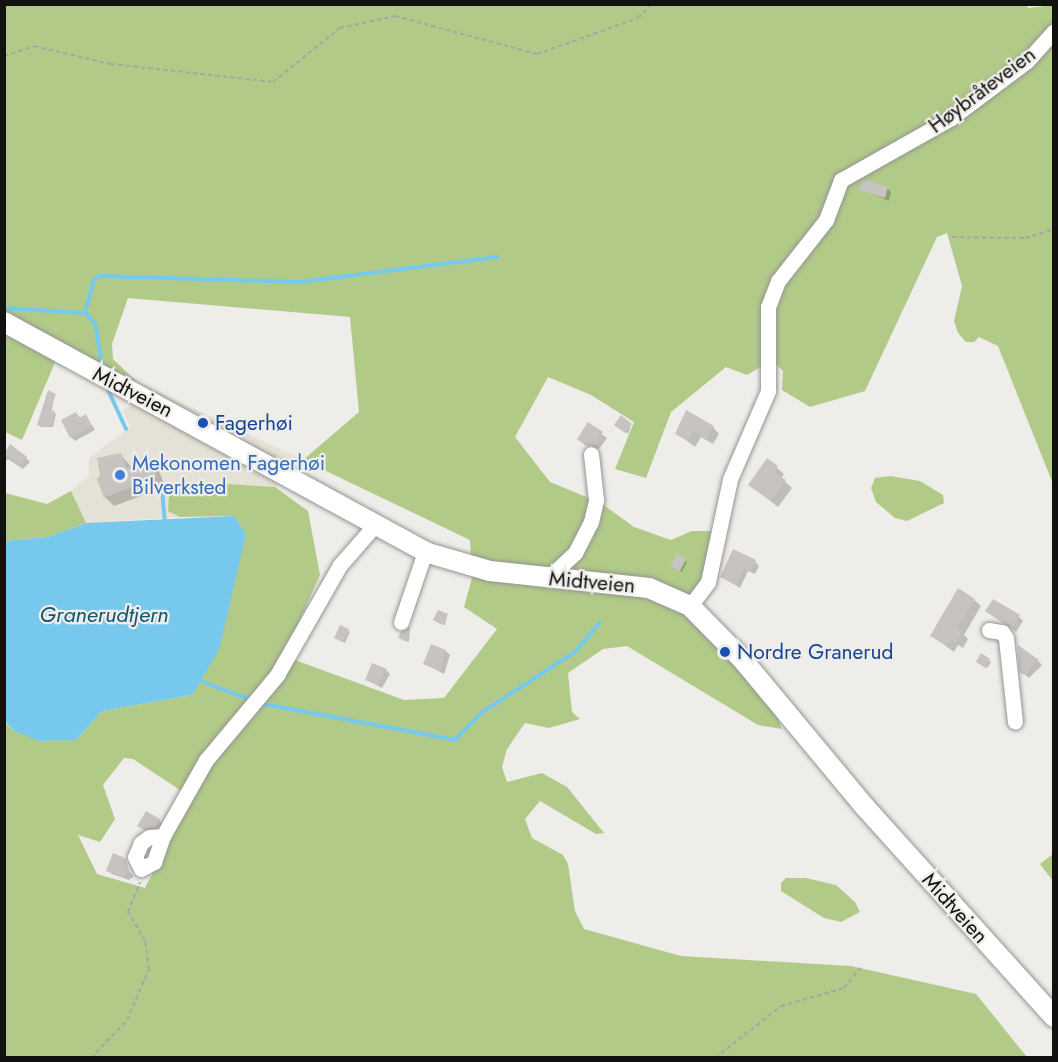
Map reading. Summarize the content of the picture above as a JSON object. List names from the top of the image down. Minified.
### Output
{"streets":{"main road":["Midtveien"],"street":["Høybråteveien"]},"crossings":[["Høybråteveien","Midtveien"]],"water":["Granerudtjern"],"places":["Fagerhøi","Mekonomen Fagerhøi Bilverksted","Nordre Granerud"]}
